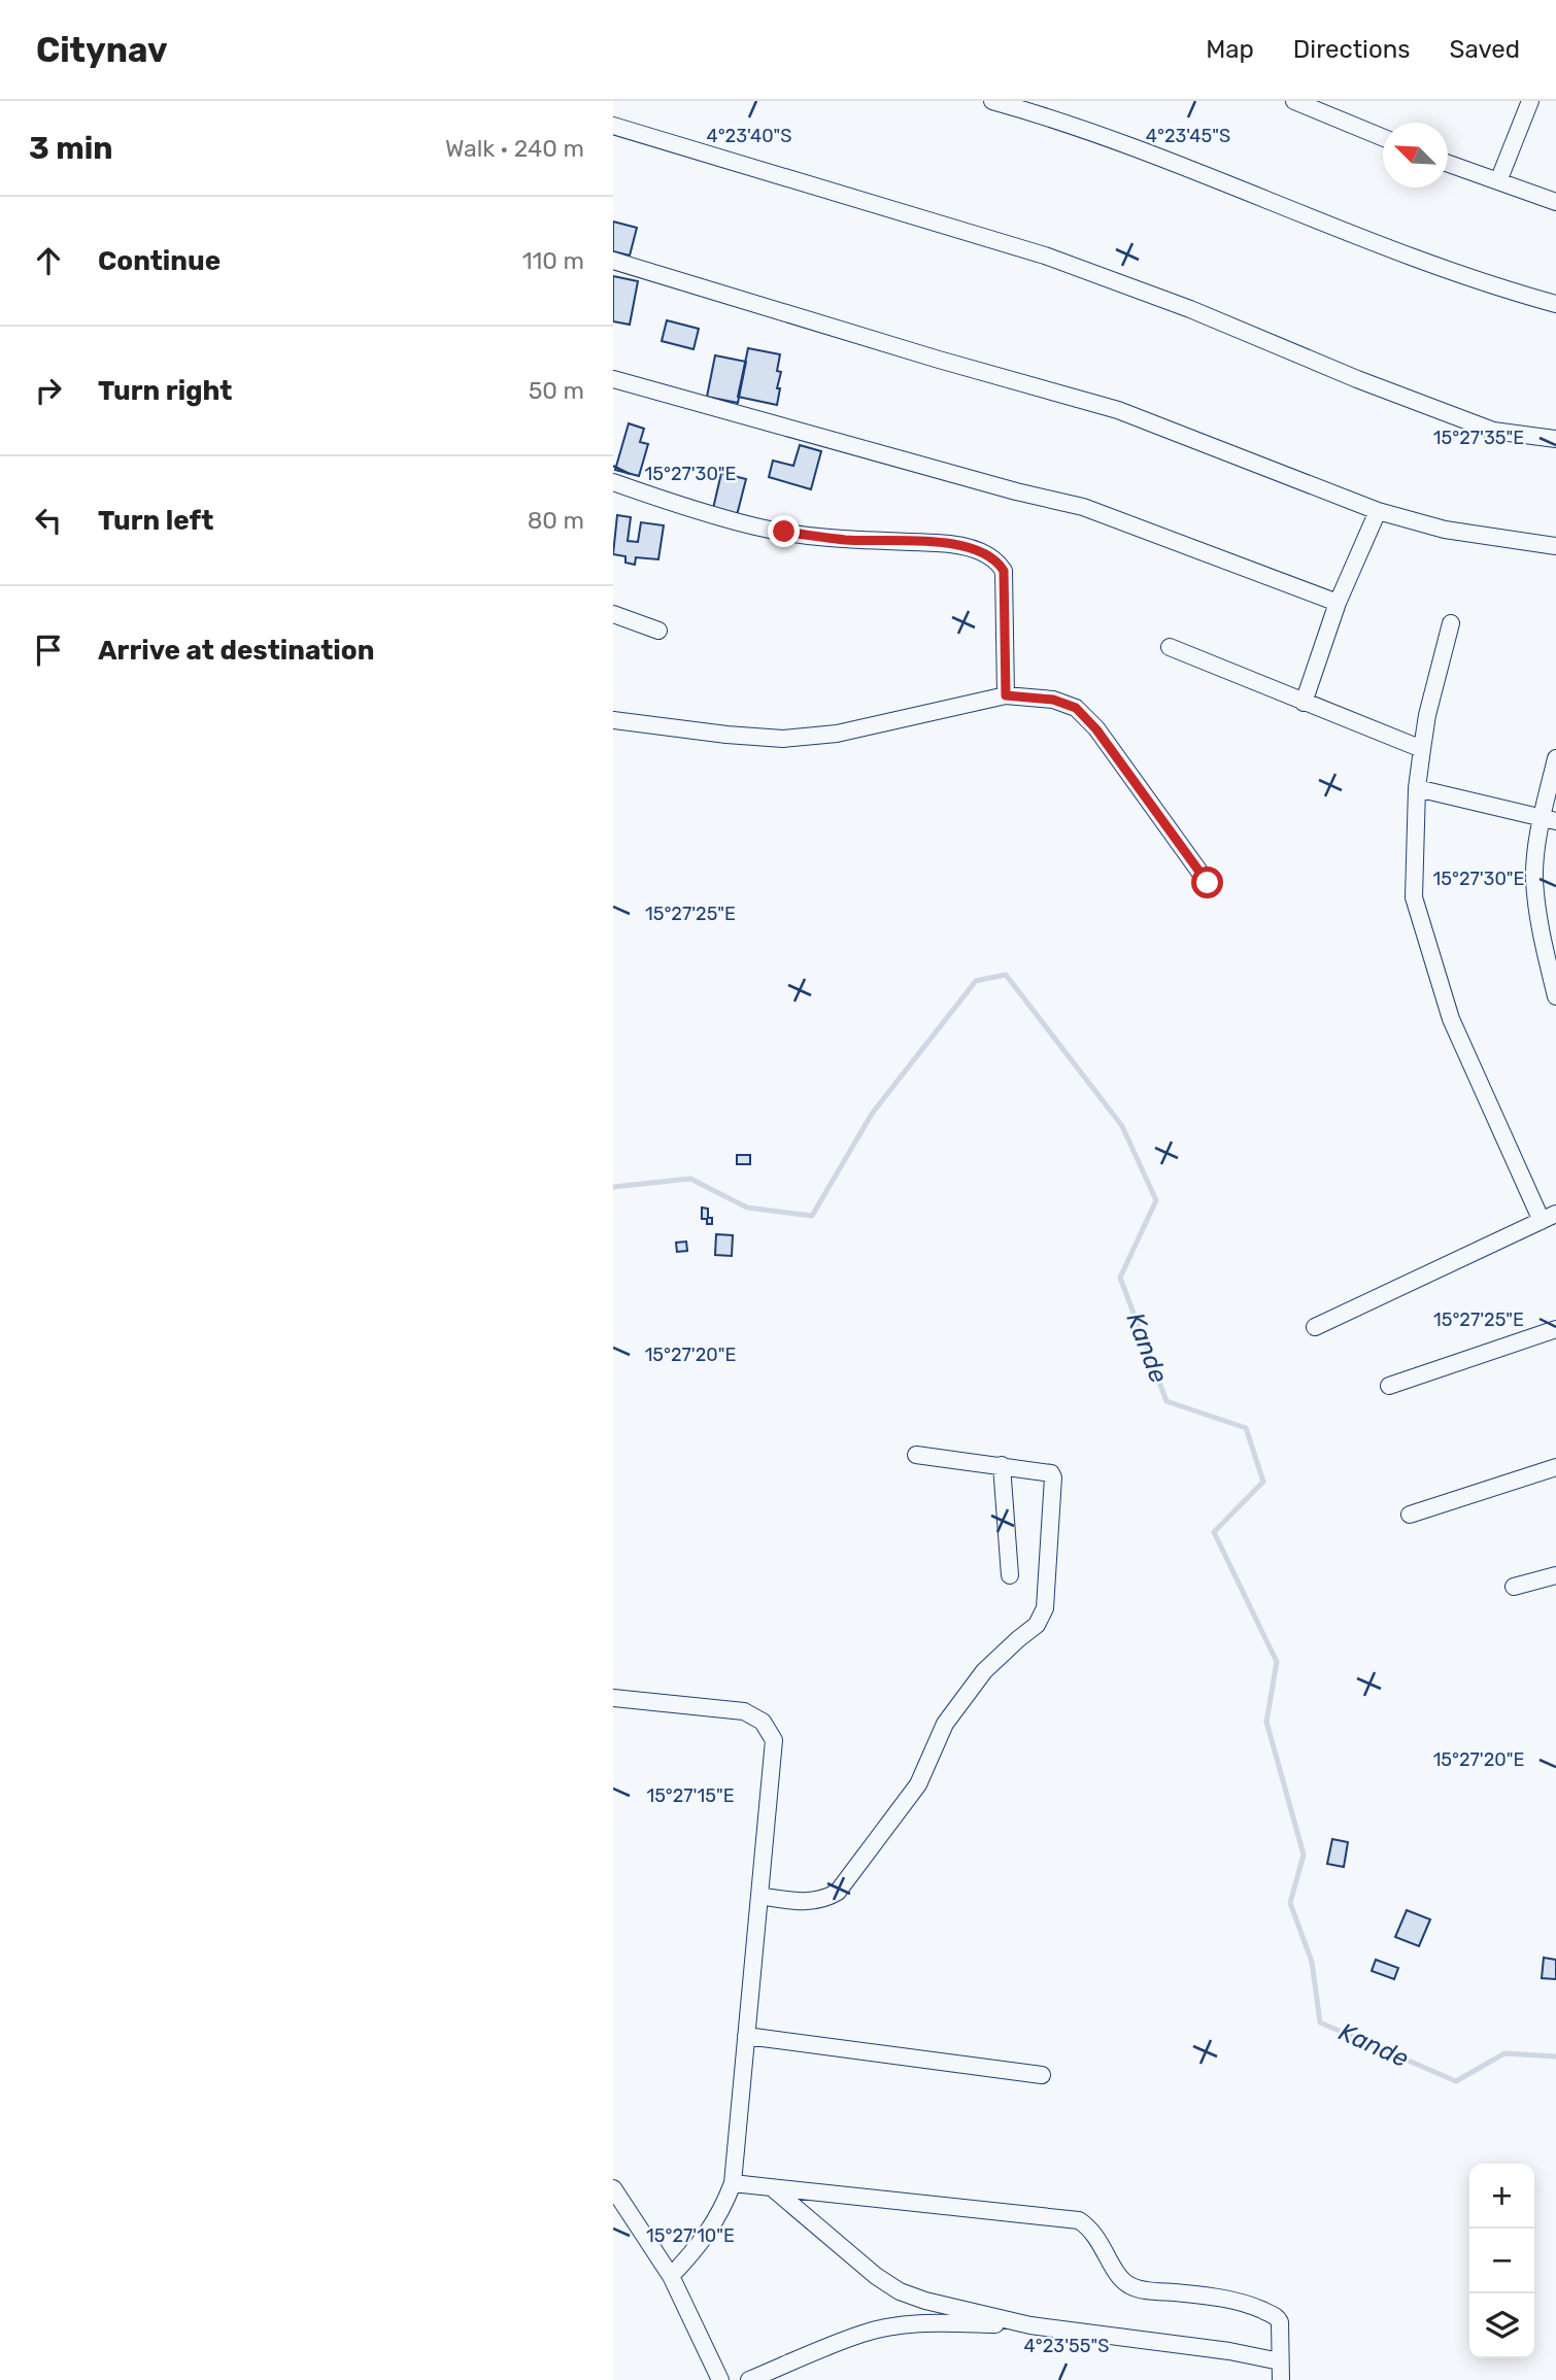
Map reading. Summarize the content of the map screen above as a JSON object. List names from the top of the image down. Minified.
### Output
{"water":["Kande"],"north":"top left","page":{"header":"Citynav","nav":["Map","Directions","Saved"],"heading":["3 min","Walk · 240 m"],"list":[["Continue","110 m"],["Turn right","50 m"],["Turn left","80 m"],"Arrive at destination"],"map_buttons":["+","−"]},"coordinates":["4°23'40\"S","4°23'45\"S","15°27'35\"E","15°27'30\"E","15°27'25\"E","15°27'20\"E","15°27'15\"E","15°27'10\"E","4°23'55\"S"]}
